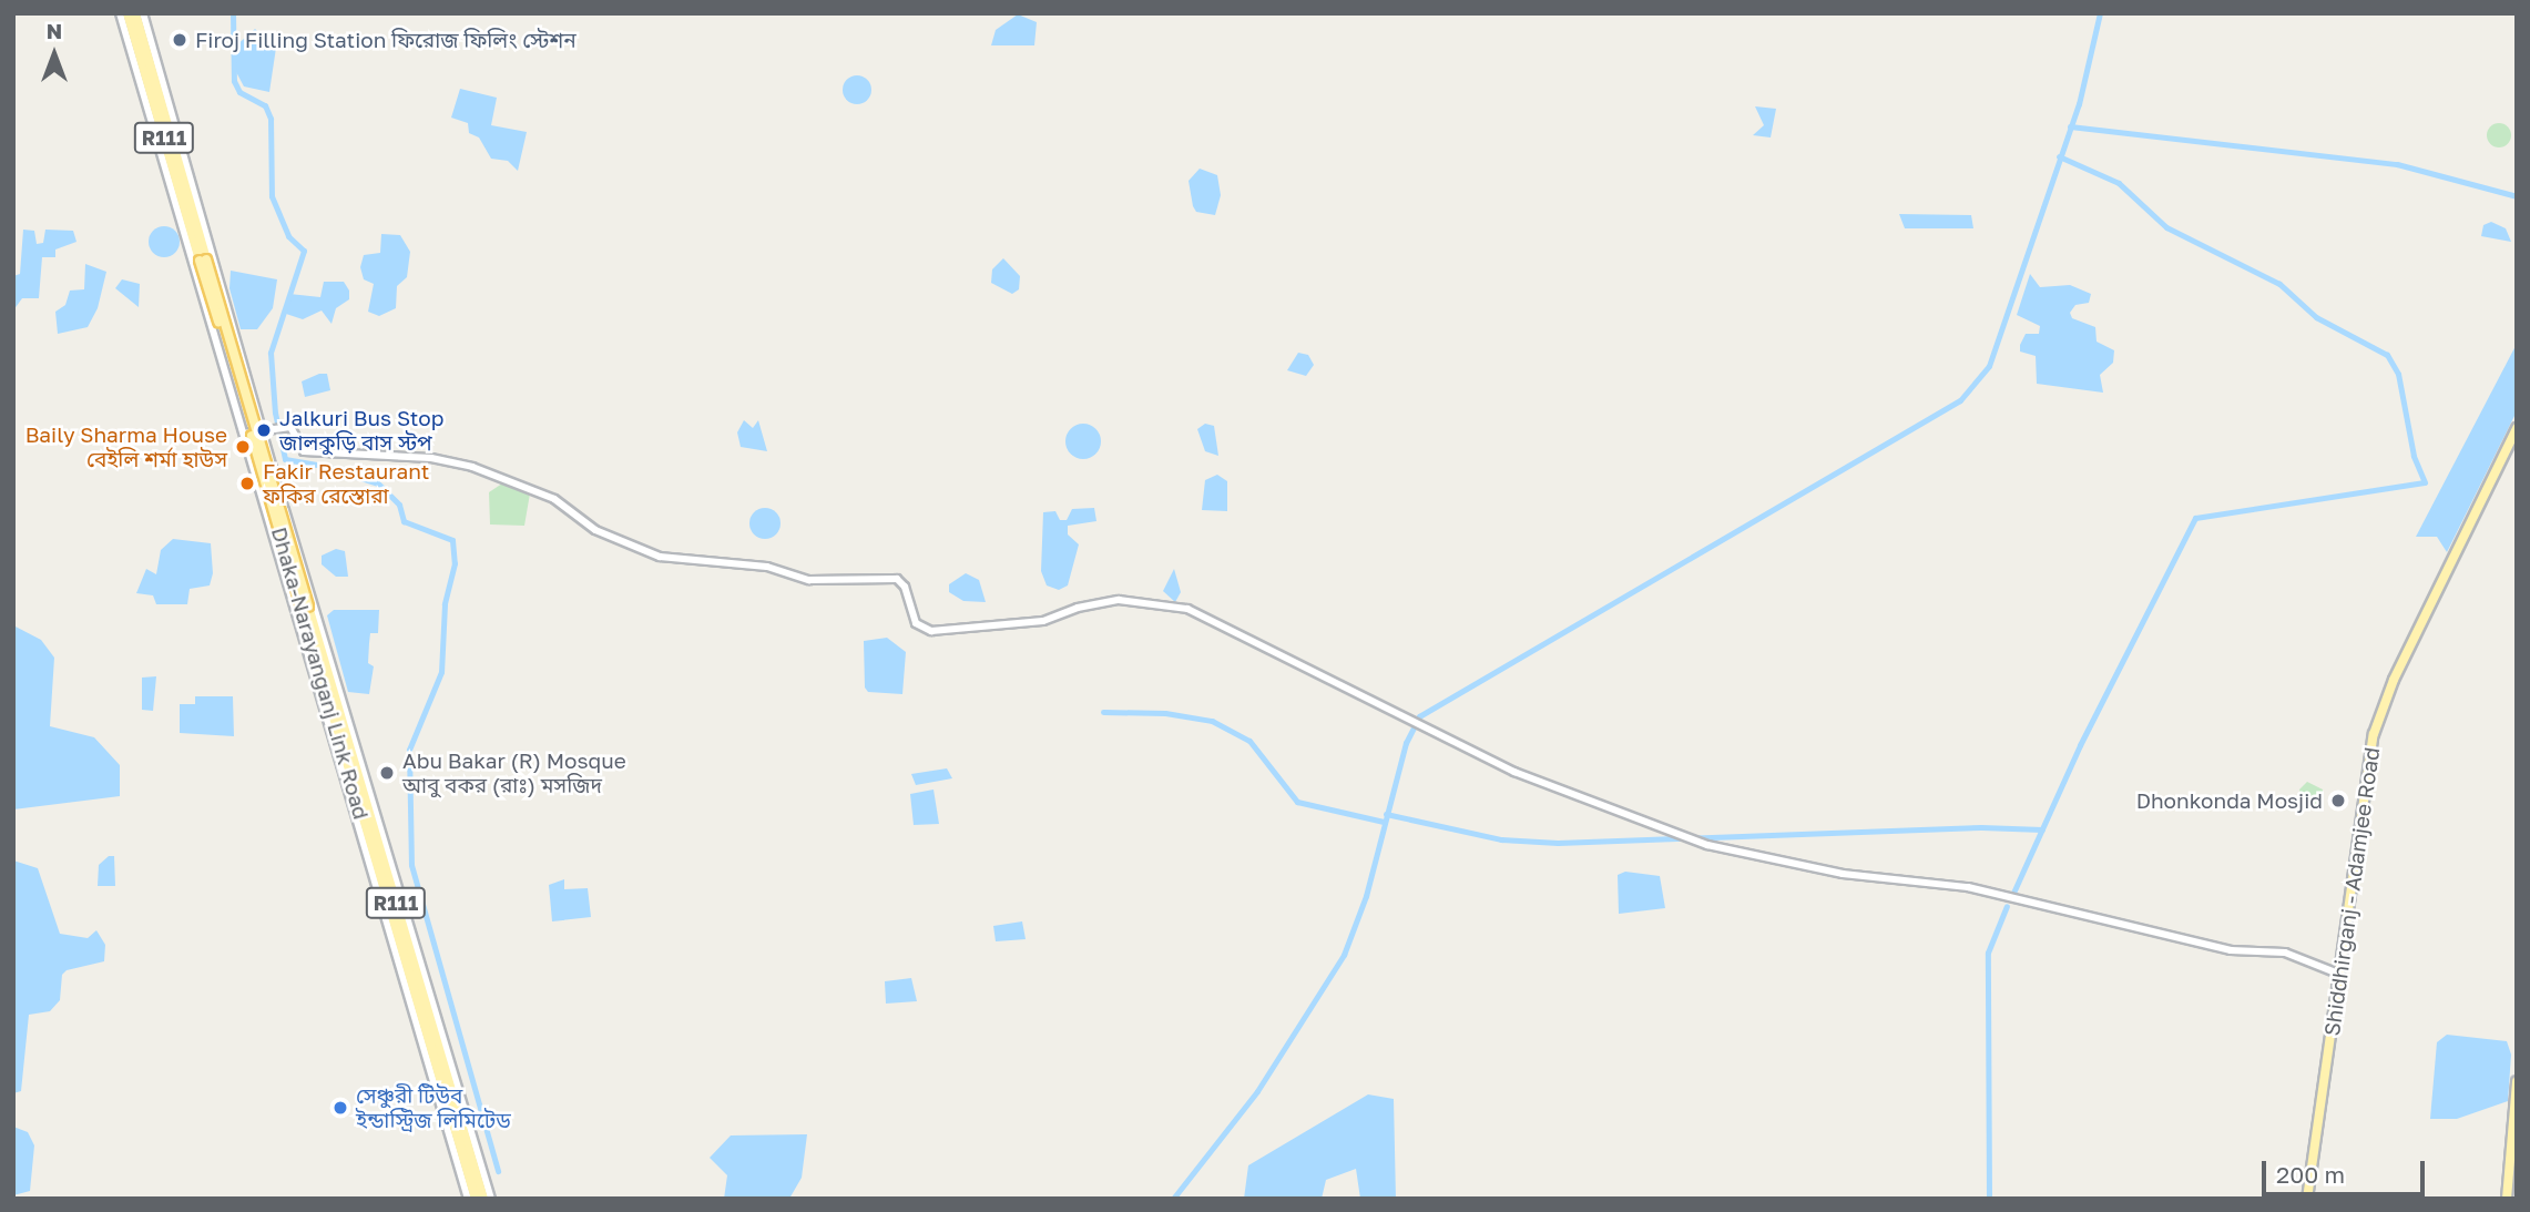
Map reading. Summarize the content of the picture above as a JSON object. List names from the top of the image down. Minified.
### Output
{"streets":{"main road":["R111","Dhaka-Narayanganj Link Road","Shiddhirganj - Adamjee Road"]},"places":["Firoj Filling Station ফিরোজ ফিলিং স্টেশন","Jalkuri Bus Stop জালকুড়ি বাস স্টপ","Baily Sharma House বেইলি শর্মা হাউস","Fakir Restaurant ফকির রেস্তোরা","Abu Bakar (R) Mosque আবু বকর (রাঃ) মসজিদ","Dhonkonda Mosjid","সেঞ্চুরী টিউব ইন্ডাস্ট্রিজ লিমিটেড"],"scale_bar":"200 m","north":"top"}
